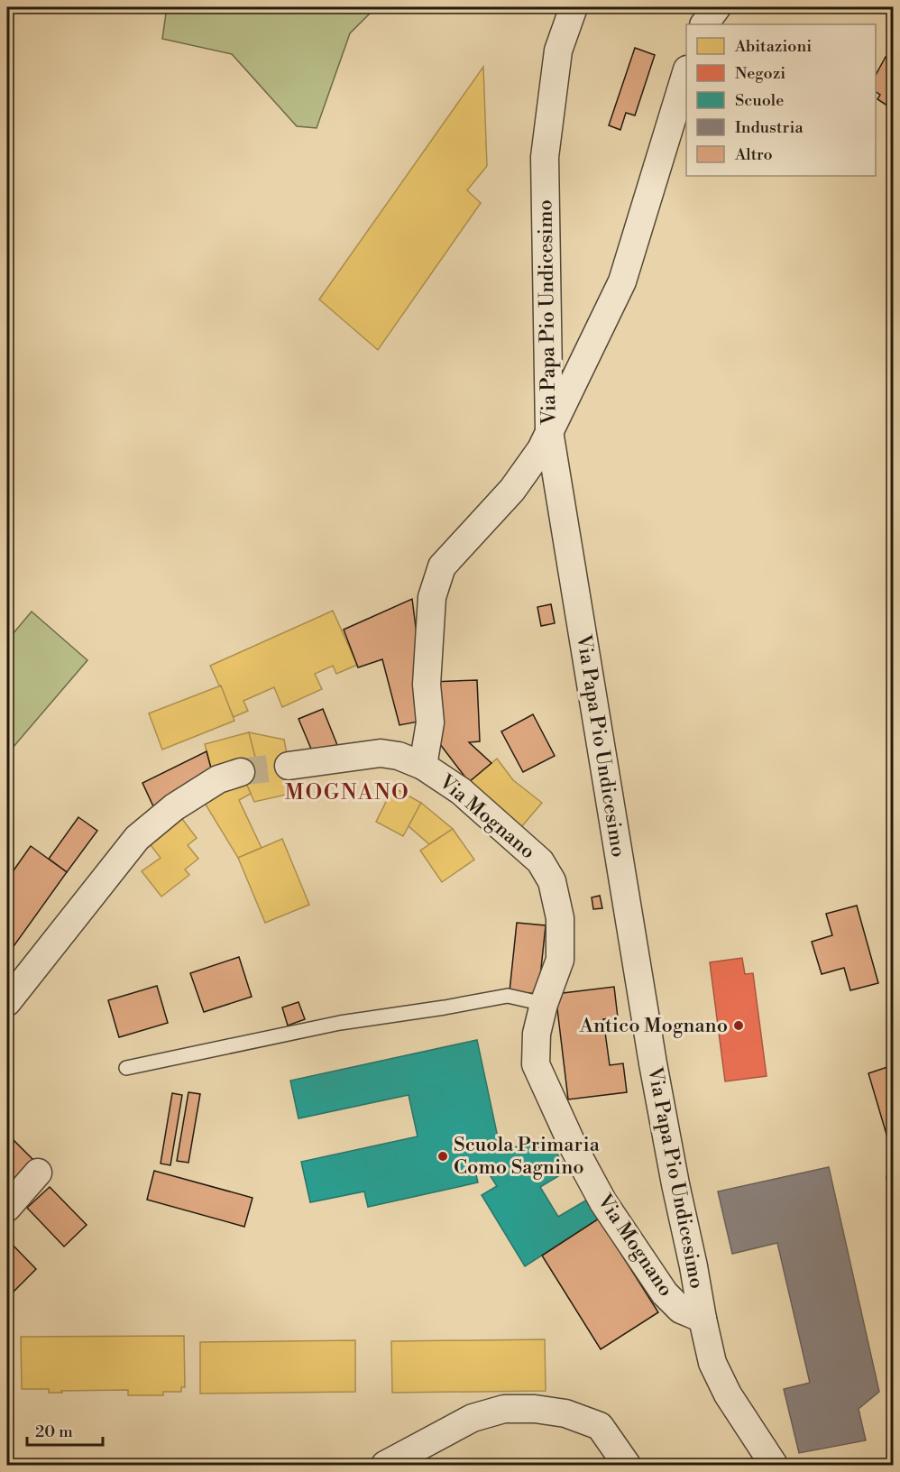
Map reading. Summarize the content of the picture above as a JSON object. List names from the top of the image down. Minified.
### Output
{"streets":{"street":["Via Papa Pio Undicesimo","Via Mognano"]},"crossings":[["Via Papa Pio Undicesimo","Via Mognano"]],"districts":["MOGNANO"],"places":["Antico Mognano","Scuola Primaria Como Sagnino"],"legend":["Abitazioni","Negozi","Scuole","Industria","Altro"],"scale_bar":"20 m"}
